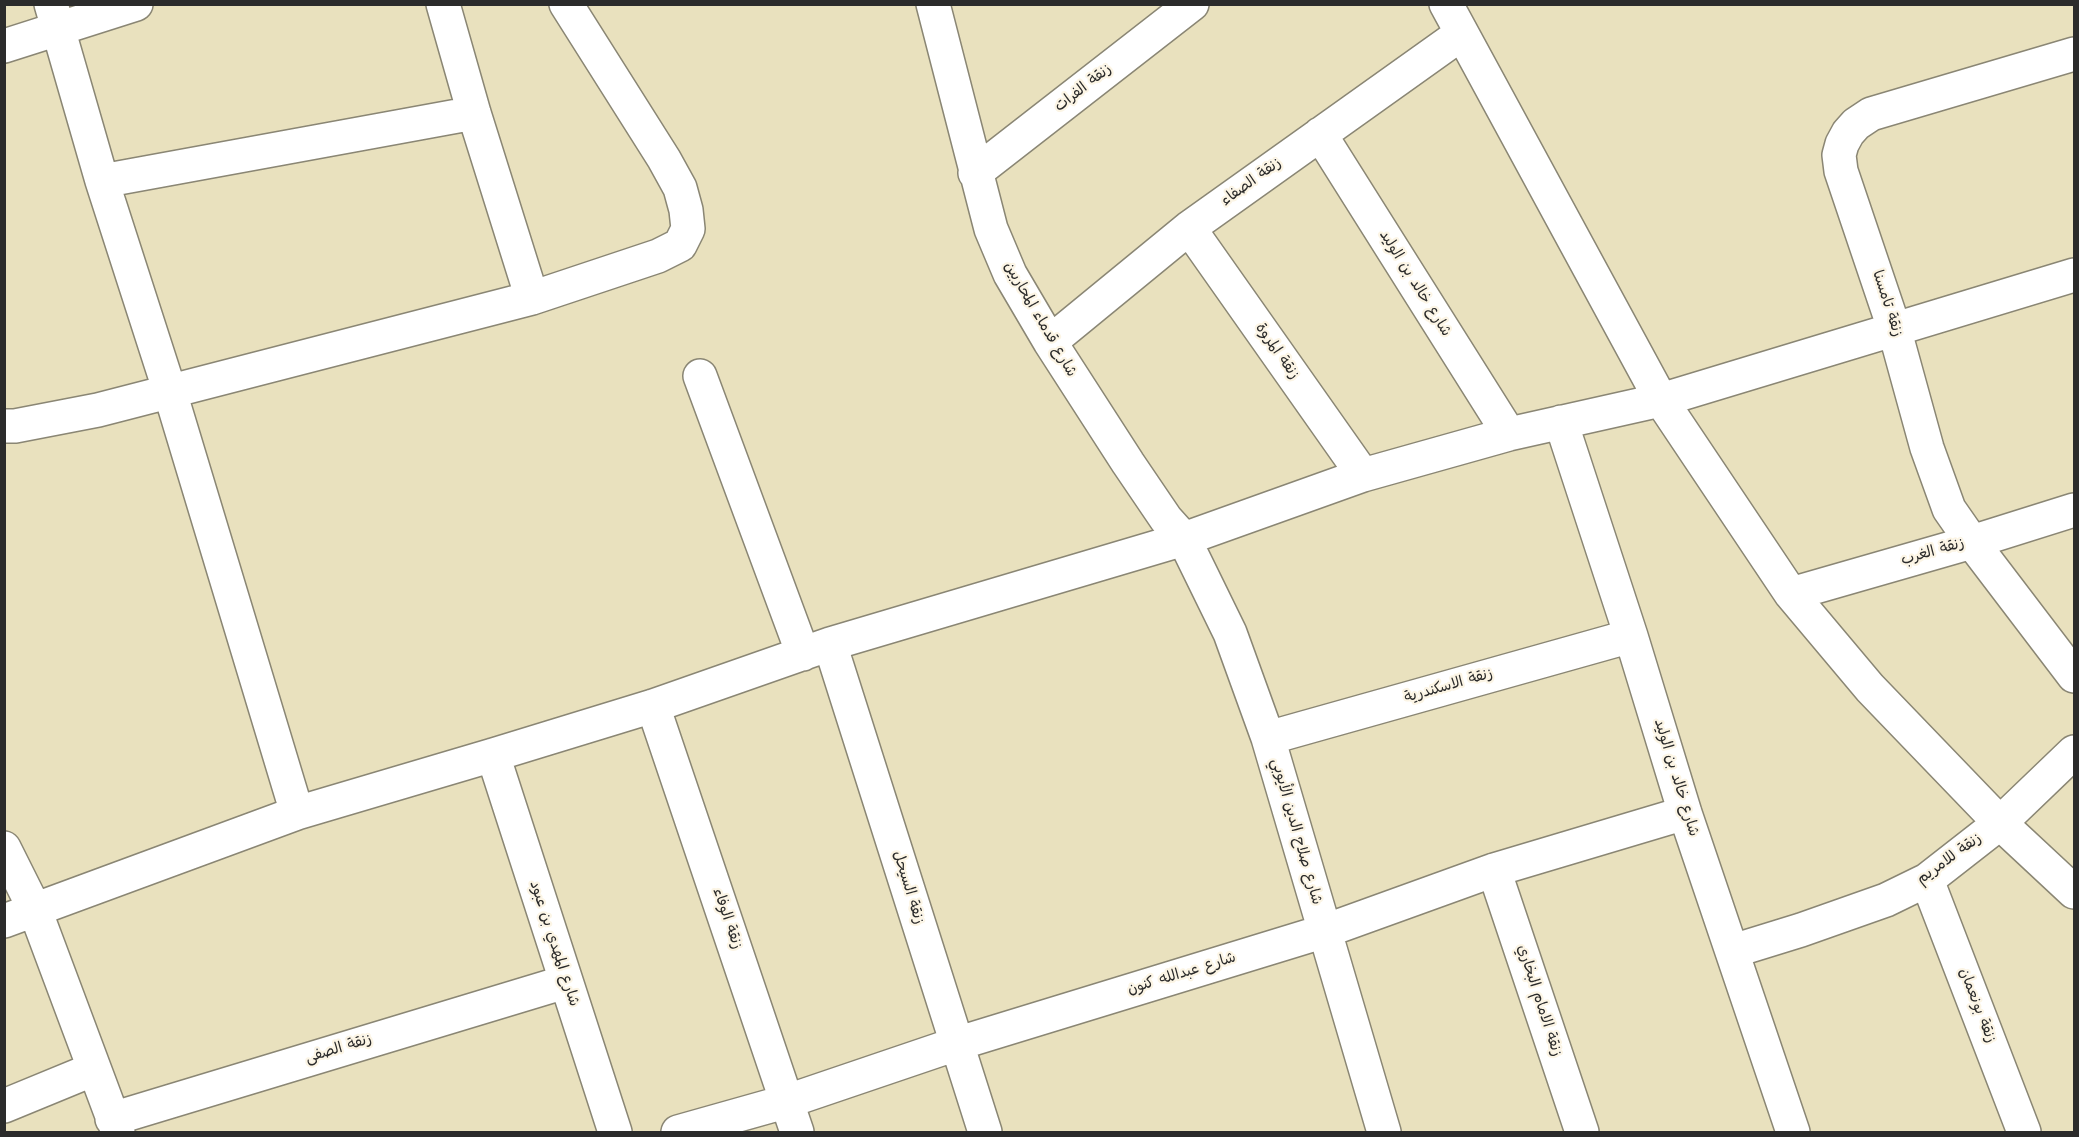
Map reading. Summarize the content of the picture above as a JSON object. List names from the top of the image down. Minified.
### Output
{"streets":{"street":["زنقة الفرات","زنقة الصفاء","شارع خالد بن الوليد","زنقة تامسنا","شارع قدماء المحاربين","زنقة المروة","زنقة الغرب","زنقة الاسكندرية","شارع صلاح الدين الأيوبي","زنقة للامريم","زنقة السيحل","زنقة الوفاء","شارع المهدي بن عبود","شارع عبدالله كنون","زنقة الامام البخاري","زنقة بونعمان","زنقة الصفى"]},"crossings":[["زنقة الفرات","شارع قدماء المحاربين"],["زنقة الصفاء","شارع خالد بن الوليد"],["زنقة الصفاء","شارع قدماء المحاربين"],["زنقة الصفاء","زنقة المروة"],["شارع خالد بن الوليد","زنقة الاسكندرية"],["شارع خالد بن الوليد","زنقة للامريم"],["شارع خالد بن الوليد","شارع عبدالله كنون"],["زنقة تامسنا","زنقة الغرب"],["شارع قدماء المحاربين","شارع صلاح الدين الأيوبي"],["زنقة الاسكندرية","شارع صلاح الدين الأيوبي"],["شارع صلاح الدين الأيوبي","شارع عبدالله كنون"],["زنقة للامريم","زنقة بونعمان"],["زنقة السيحل","شارع عبدالله كنون"],["زنقة الوفاء","شارع عبدالله كنون"],["شارع المهدي بن عبود","زنقة الصفى"],["شارع عبدالله كنون","زنقة الامام البخاري"]]}
